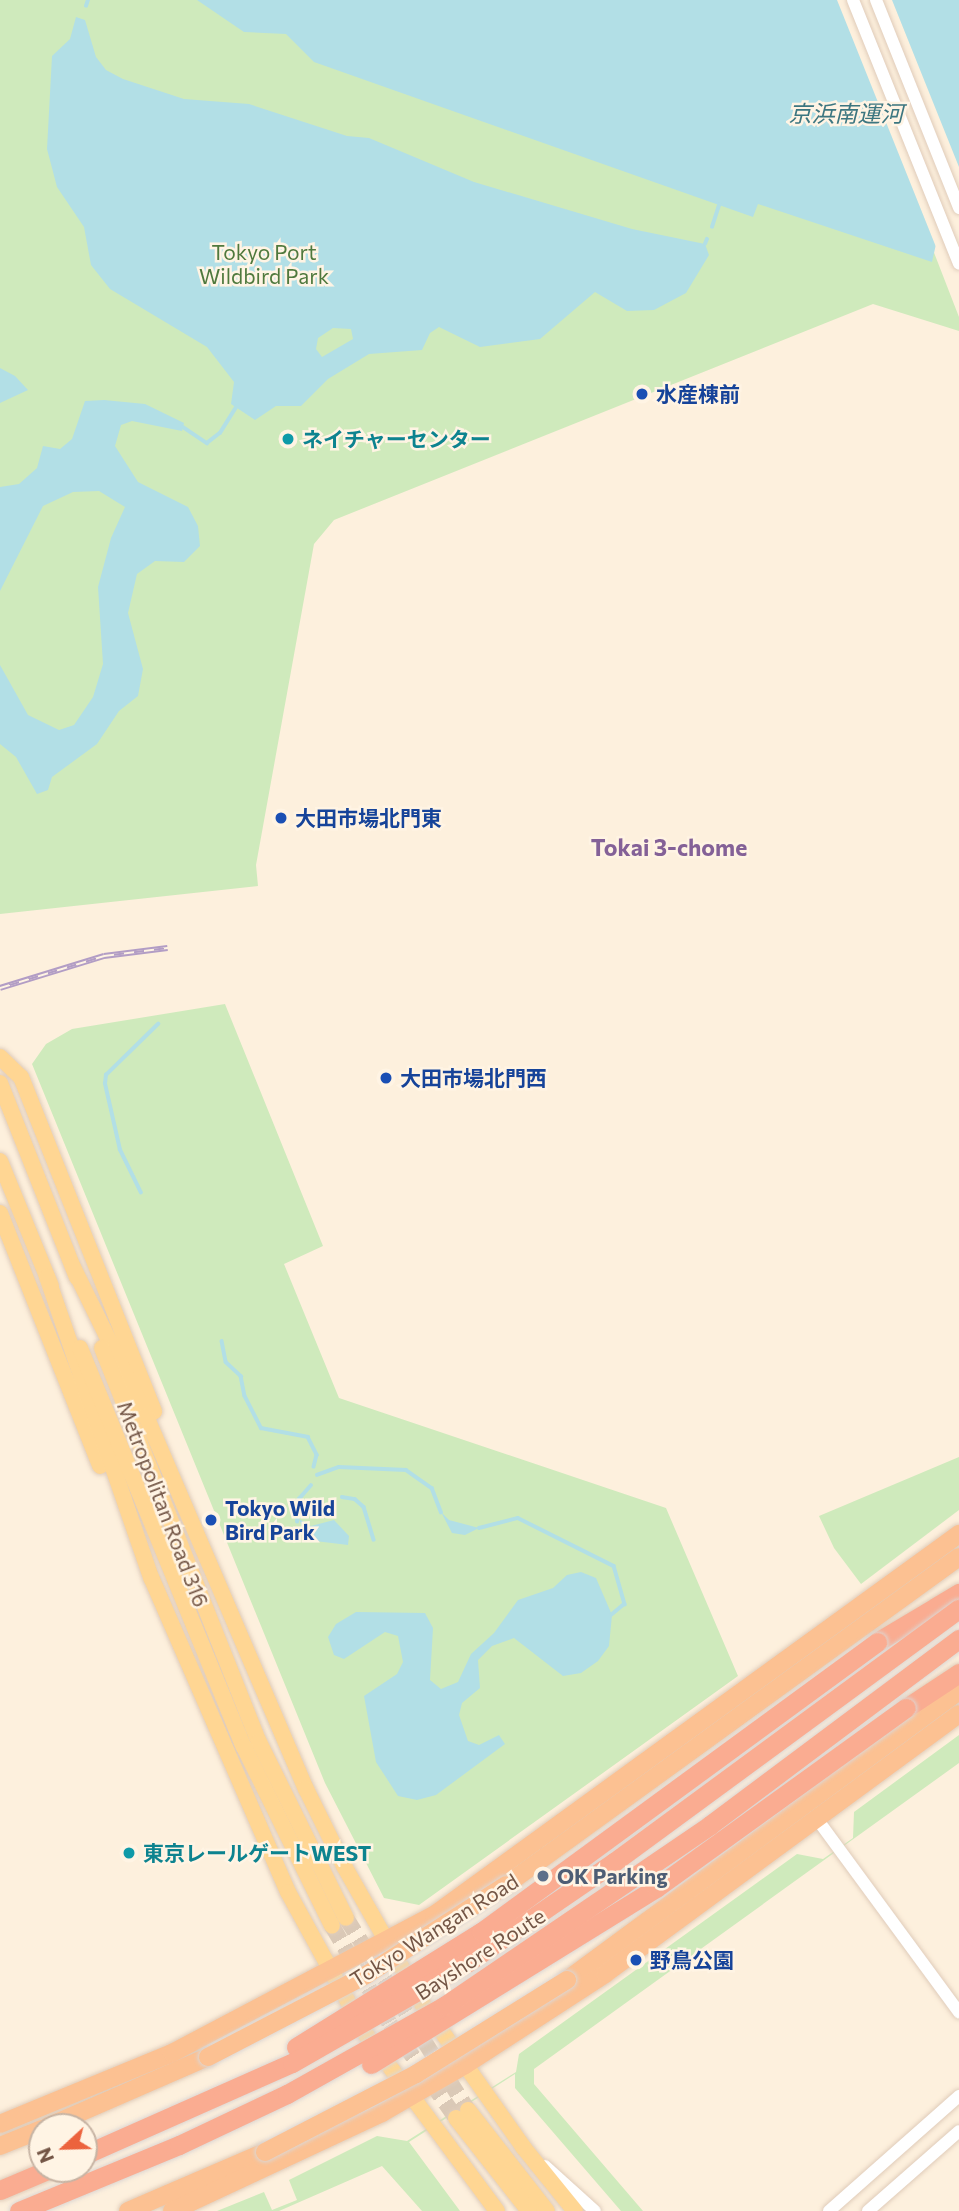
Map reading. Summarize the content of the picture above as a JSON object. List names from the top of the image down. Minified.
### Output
{"streets":{"highway":["Tokyo Wangan Road","Bayshore Route"],"main road":["Metropolitan Road 316"]},"districts":["Tokai 3-chome"],"water":["京浜南運河"],"parks":["Tokyo Port Wildbird Park"],"places":["水産棟前","ネイチャーセンター","大田市場北門東","大田市場北門西","Tokyo Wild Bird Park","東京レールゲートWEST","OK Parking","野鳥公園"],"north":"left"}
